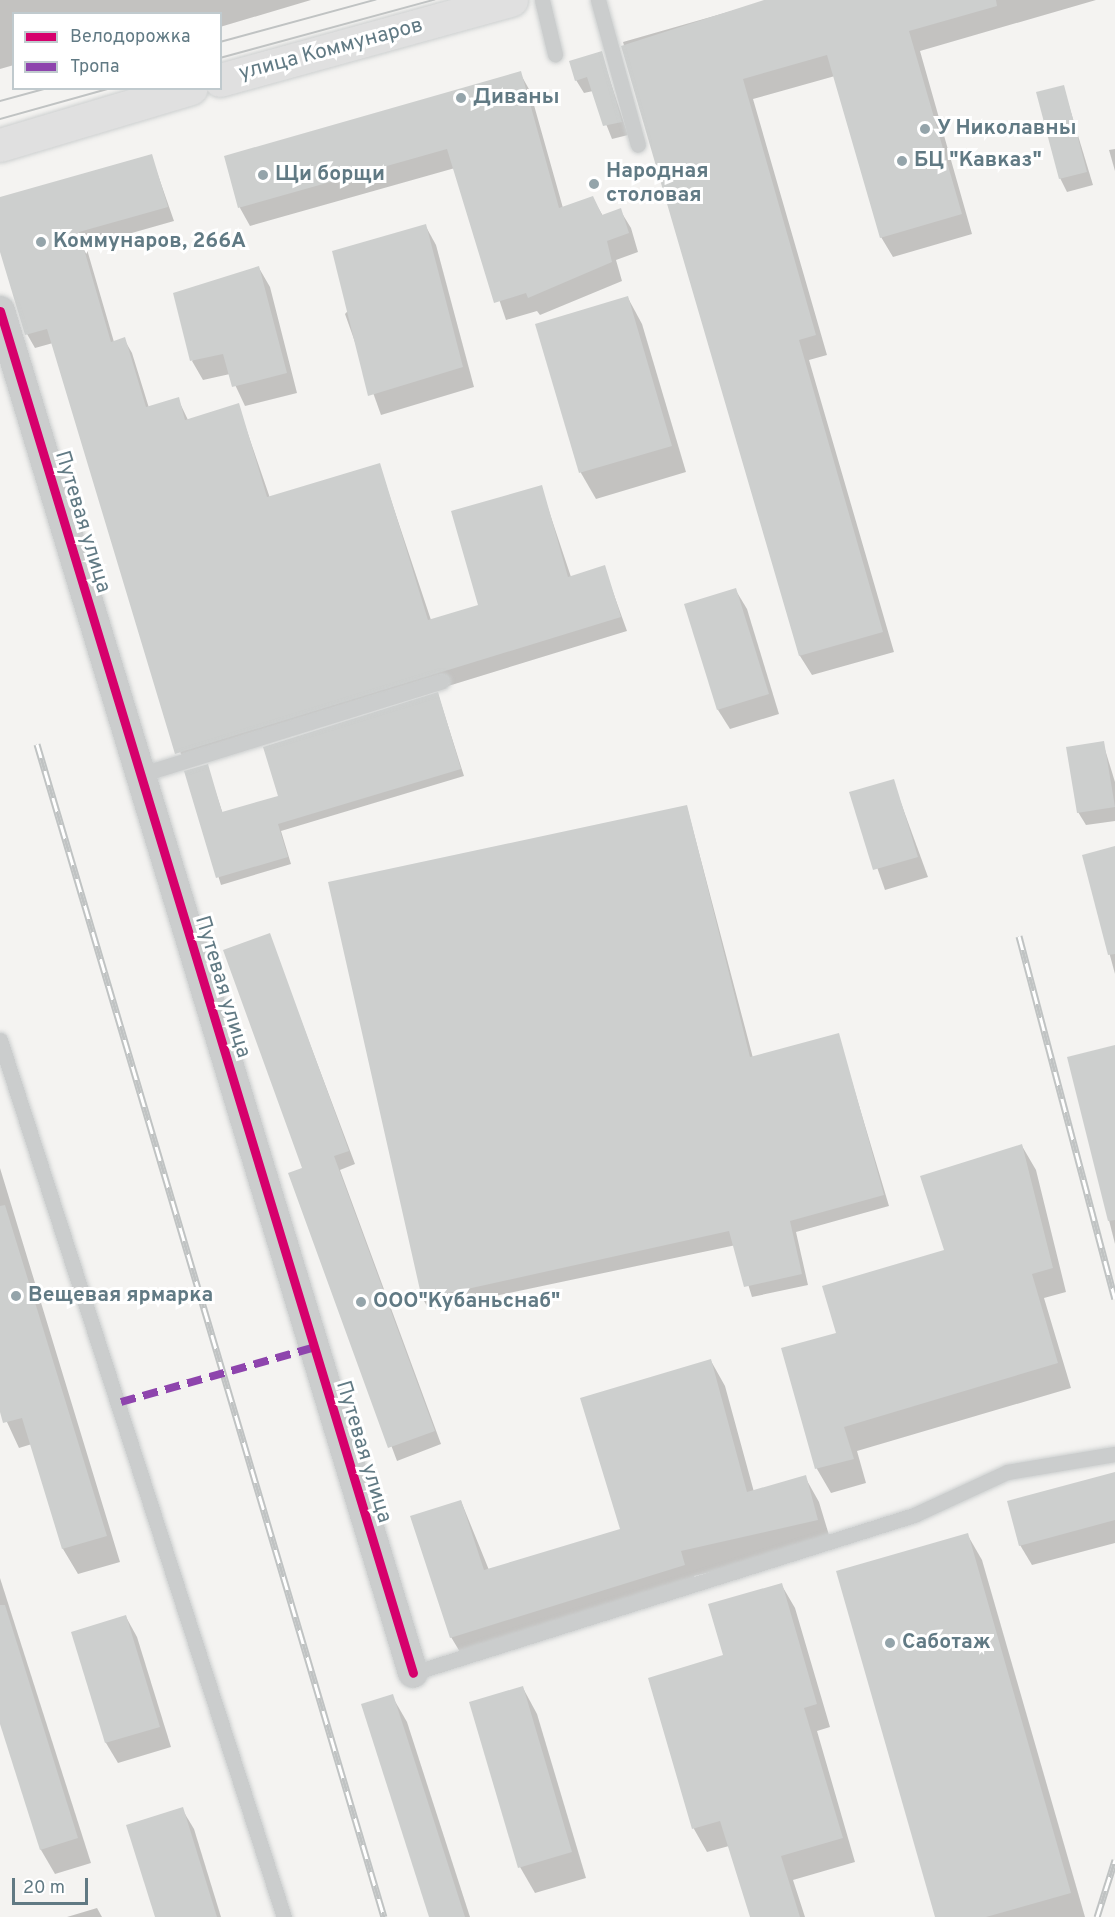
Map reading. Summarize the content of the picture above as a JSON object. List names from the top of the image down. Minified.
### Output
{"streets":{"main road":["улица Коммунаров"],"street":["Путевая улица"]},"places":["Диваны","У Николавны","БЦ \"Кавказ\"","Щи борщи","Народная столовая","Коммунаров, 266А","Вещевая ярмарка","ООО\"Кубаньснаб\"","Саботаж"],"legend":["Велодорожка","Тропа"],"scale_bar":"20 m"}
